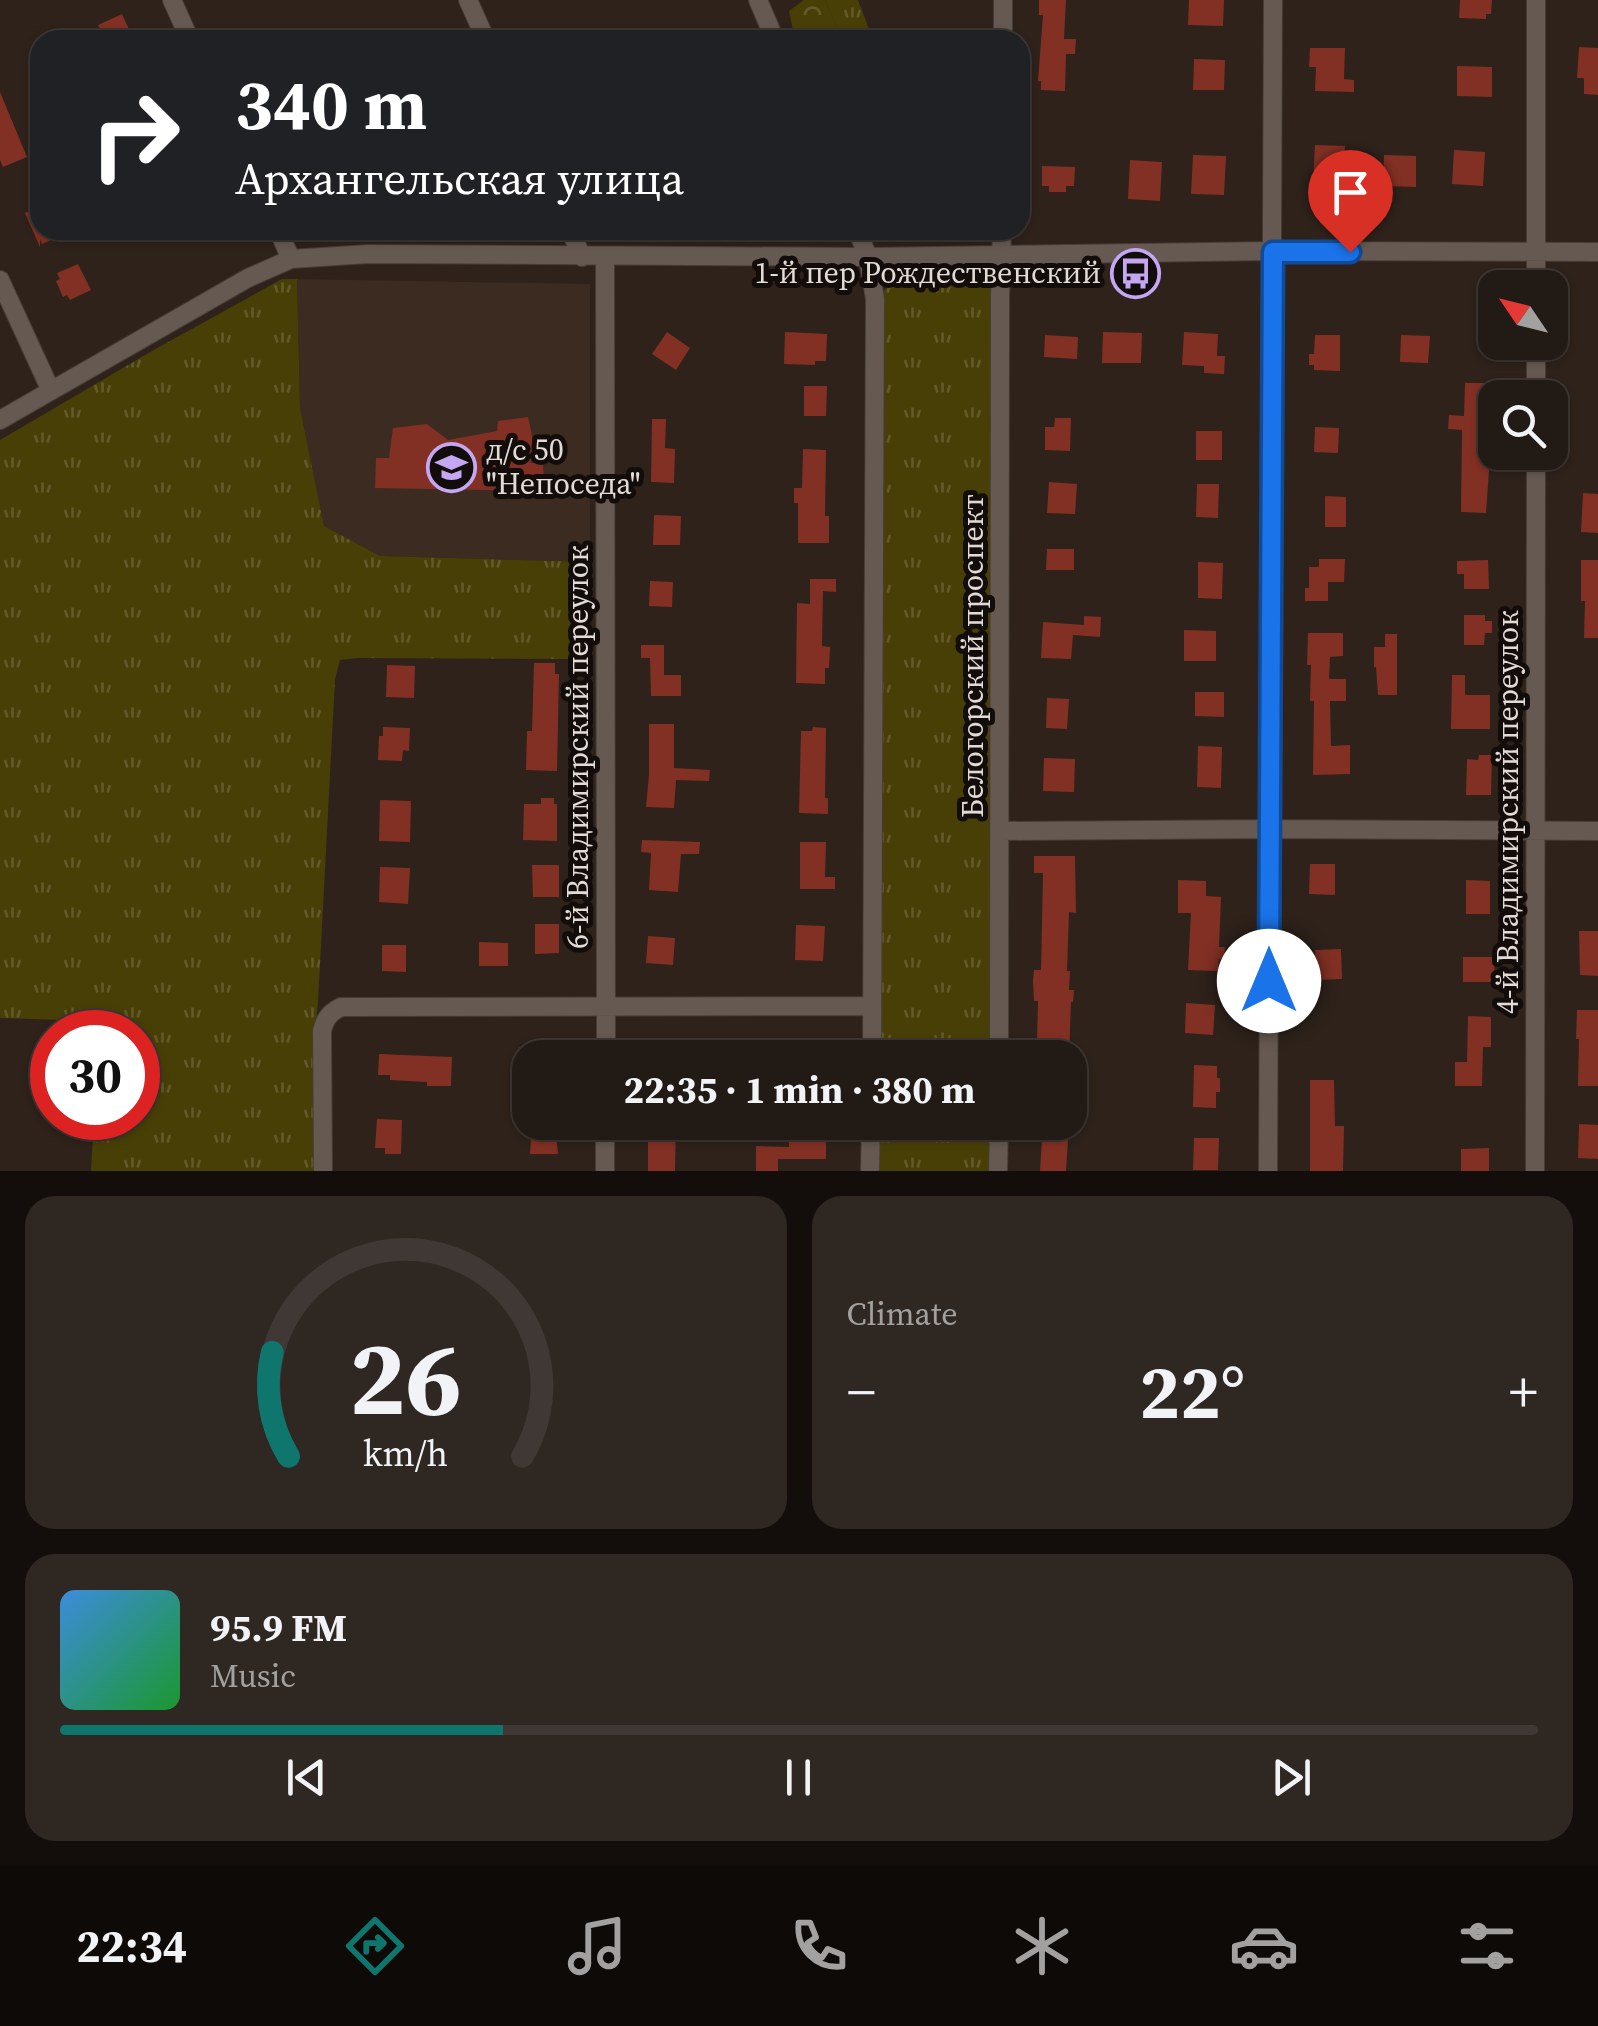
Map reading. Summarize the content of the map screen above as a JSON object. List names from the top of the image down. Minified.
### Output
{"streets":{"street":["Белогорский проспект","6-й Владимирский переулок","4-й Владимирский переулок"]},"places":{"bus stop":["1-й пер Рождественский"],"school or university":["д/с 50 \"Непоседа\""]},"north":"top left","page":{"turn":["340 m","Архангельская улица"],"limit":"30","trip":"22:35 · 1 min · 380 m","tile":"Climate","heat":["−","22°","+"],"song":["95.9 FM","Music"],"tabs":"22:34","gauge":["26","km/h"]}}
